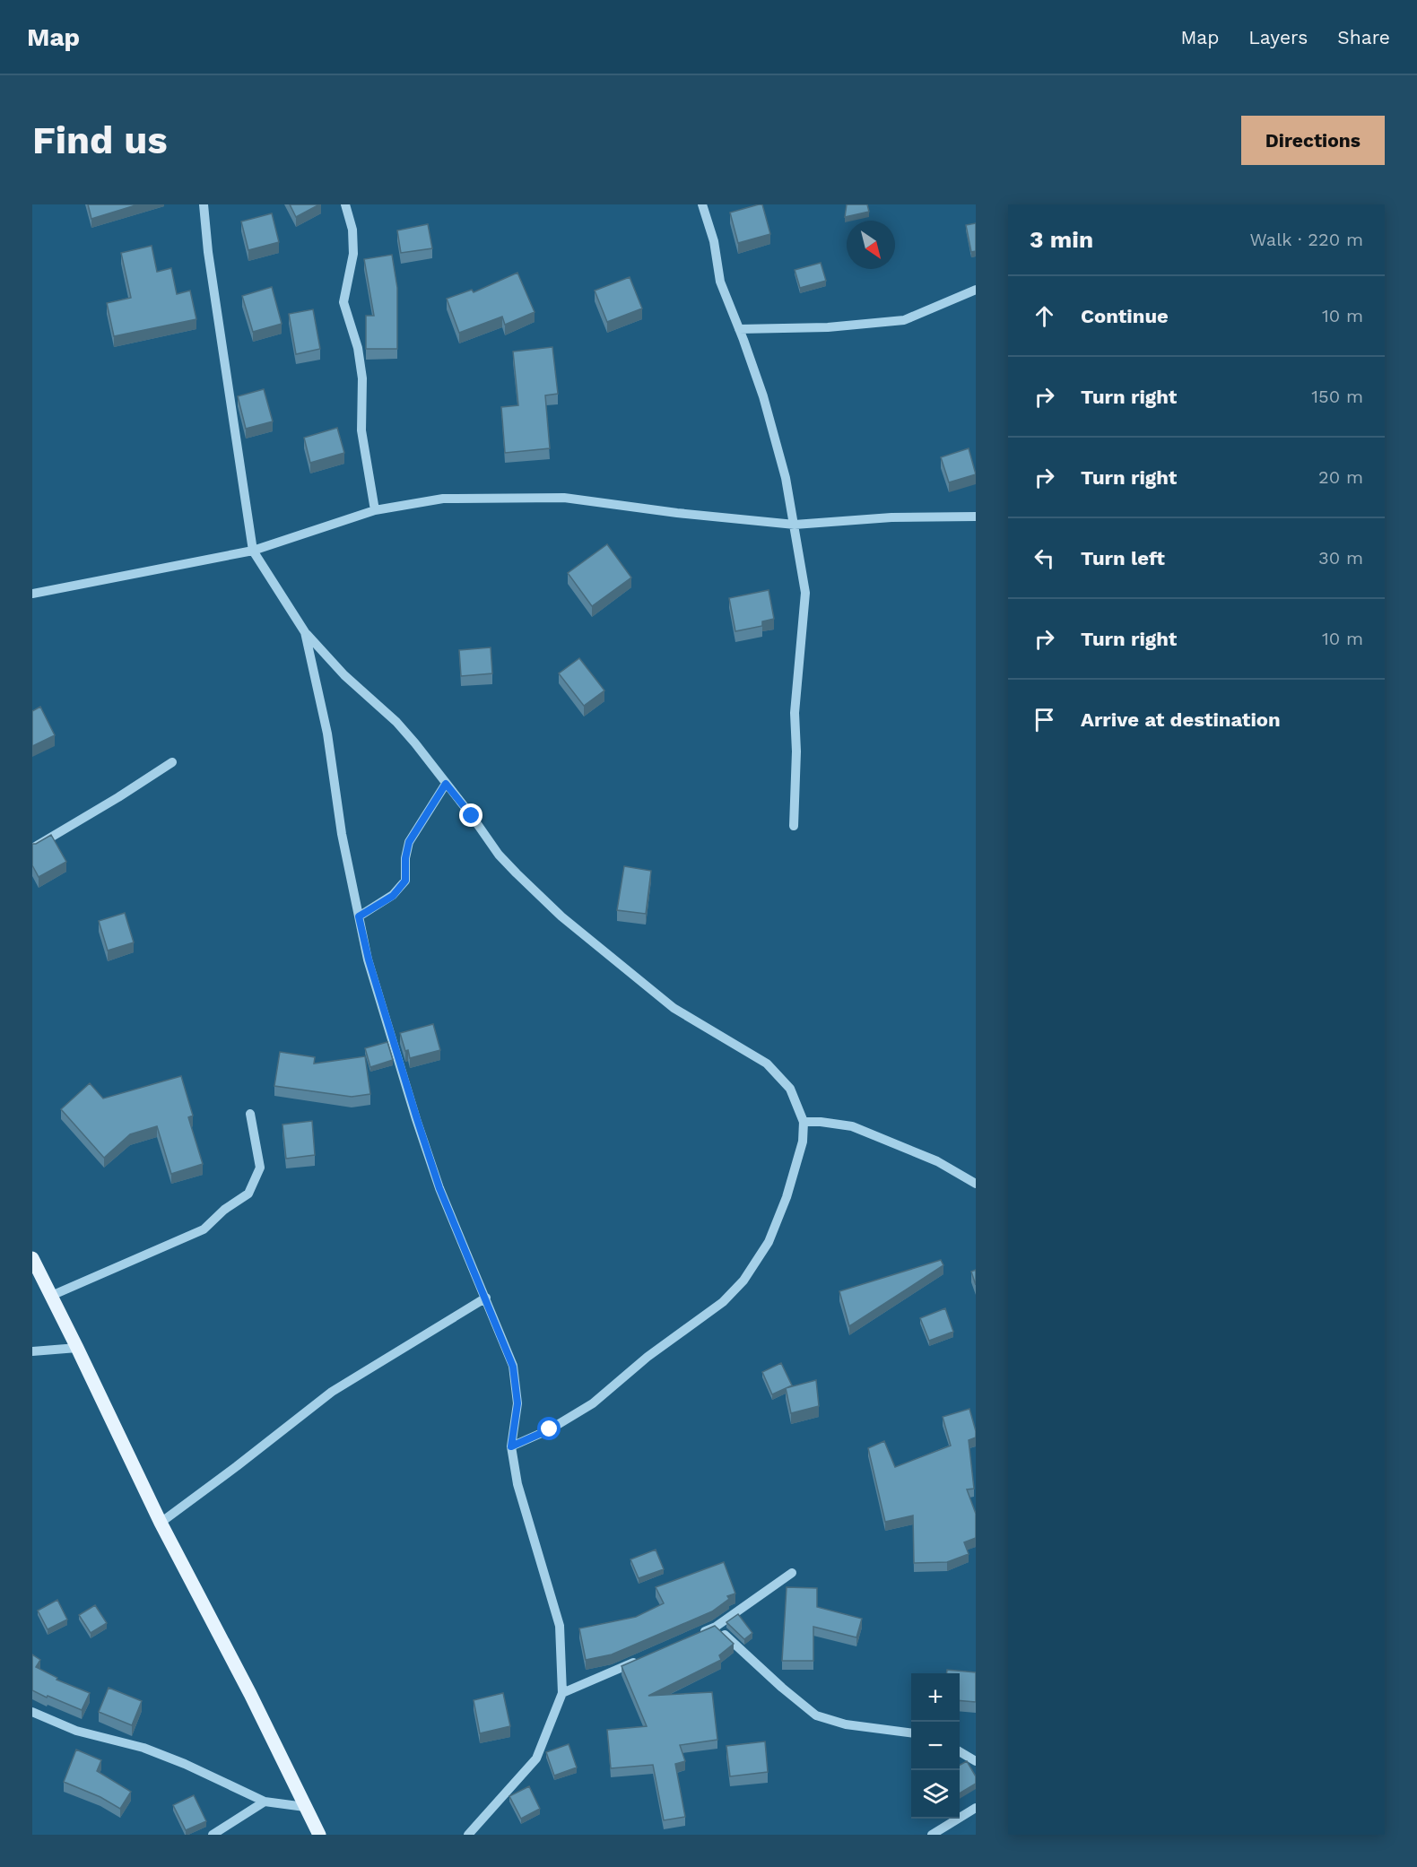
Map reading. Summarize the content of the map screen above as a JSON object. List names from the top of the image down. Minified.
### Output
{"north":"bottom right","page":{"header":"Map","nav":["Map","Layers","Share"],"buttons":"Directions","title":"Find us","heading":["3 min","Walk · 220 m"],"list":[["Continue","10 m"],["Turn right","150 m"],["Turn right","20 m"],["Turn left","30 m"],["Turn right","10 m"],"Arrive at destination"],"map_buttons":["+","−"]}}
